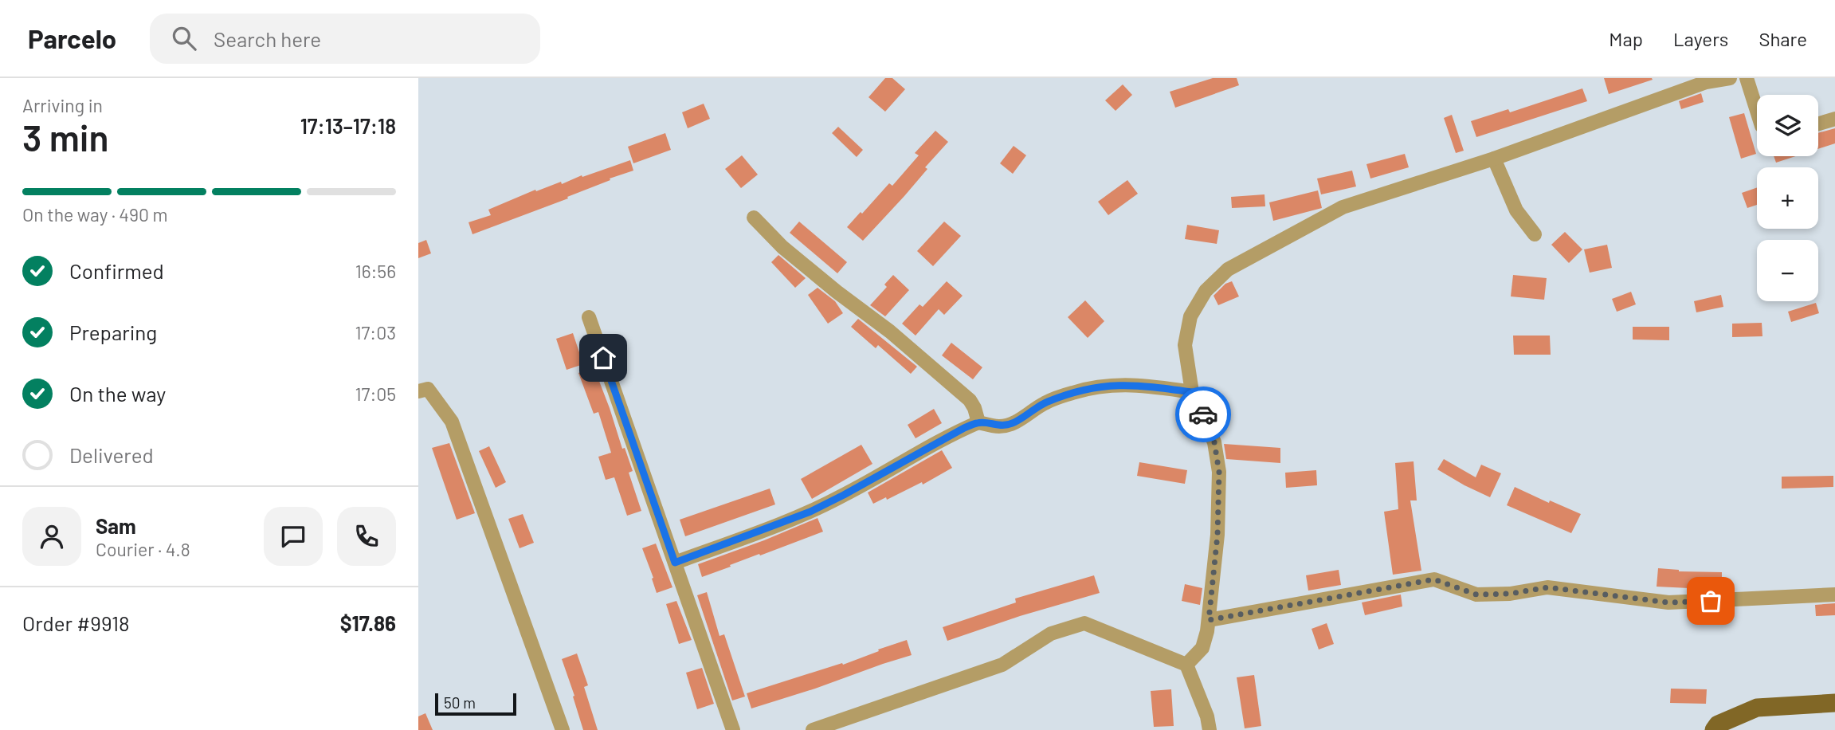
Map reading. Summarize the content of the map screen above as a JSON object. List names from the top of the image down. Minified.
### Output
{"scale_bar":"50 m","page":{"header":"Parcelo","search":"Search here","nav":["Map","Layers","Share"],"heading":["3 min","Arriving in","17:13–17:18"],"panel":["Sam","Courier · 4.8","Order #9918","$17.86"],"map_buttons":["+","−"],"bar":"On the way · 490 m","list":[["Confirmed","16:56"],["Preparing","17:03"],["On the way","17:05"],"Delivered"],"scale":"50 m"}}
